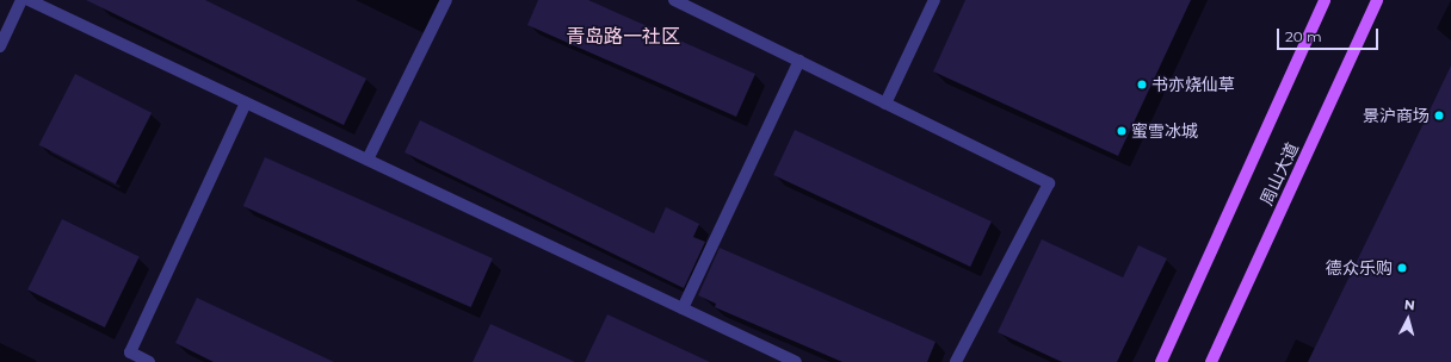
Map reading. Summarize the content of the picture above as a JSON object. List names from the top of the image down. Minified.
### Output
{"streets":{"main road":["周山大道"]},"districts":["青岛路一社区"],"places":["书亦烧仙草","景沪商场","蜜雪冰城","德众乐购"],"scale_bar":"20 m","north":"top"}
